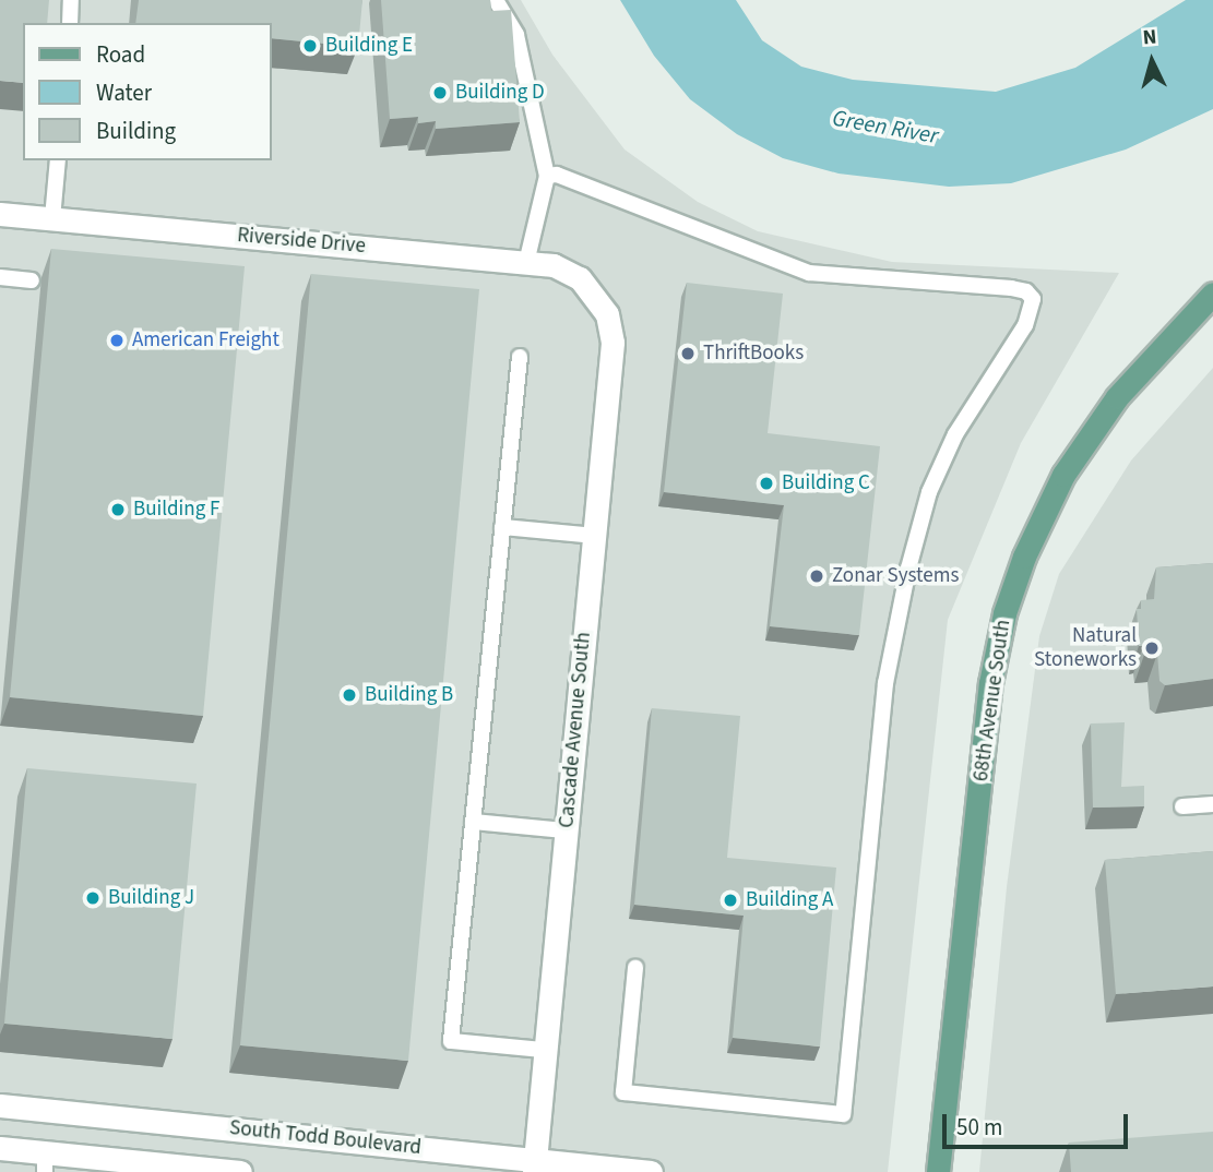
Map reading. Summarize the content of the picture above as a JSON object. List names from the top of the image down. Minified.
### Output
{"streets":{"main road":["68th Avenue South"],"street":["Riverside Drive","Cascade Avenue South","South Todd Boulevard"]},"crossings":[["Riverside Drive","Cascade Avenue South"],["Cascade Avenue South","South Todd Boulevard"]],"water":["Green River"],"places":["Building E","Building D","American Freight","ThriftBooks","Building C","Building F","Zonar Systems","Natural Stoneworks","Building B","Building J","Building A"],"legend":["Road","Water","Building"],"scale_bar":"50 m","north":"top"}
